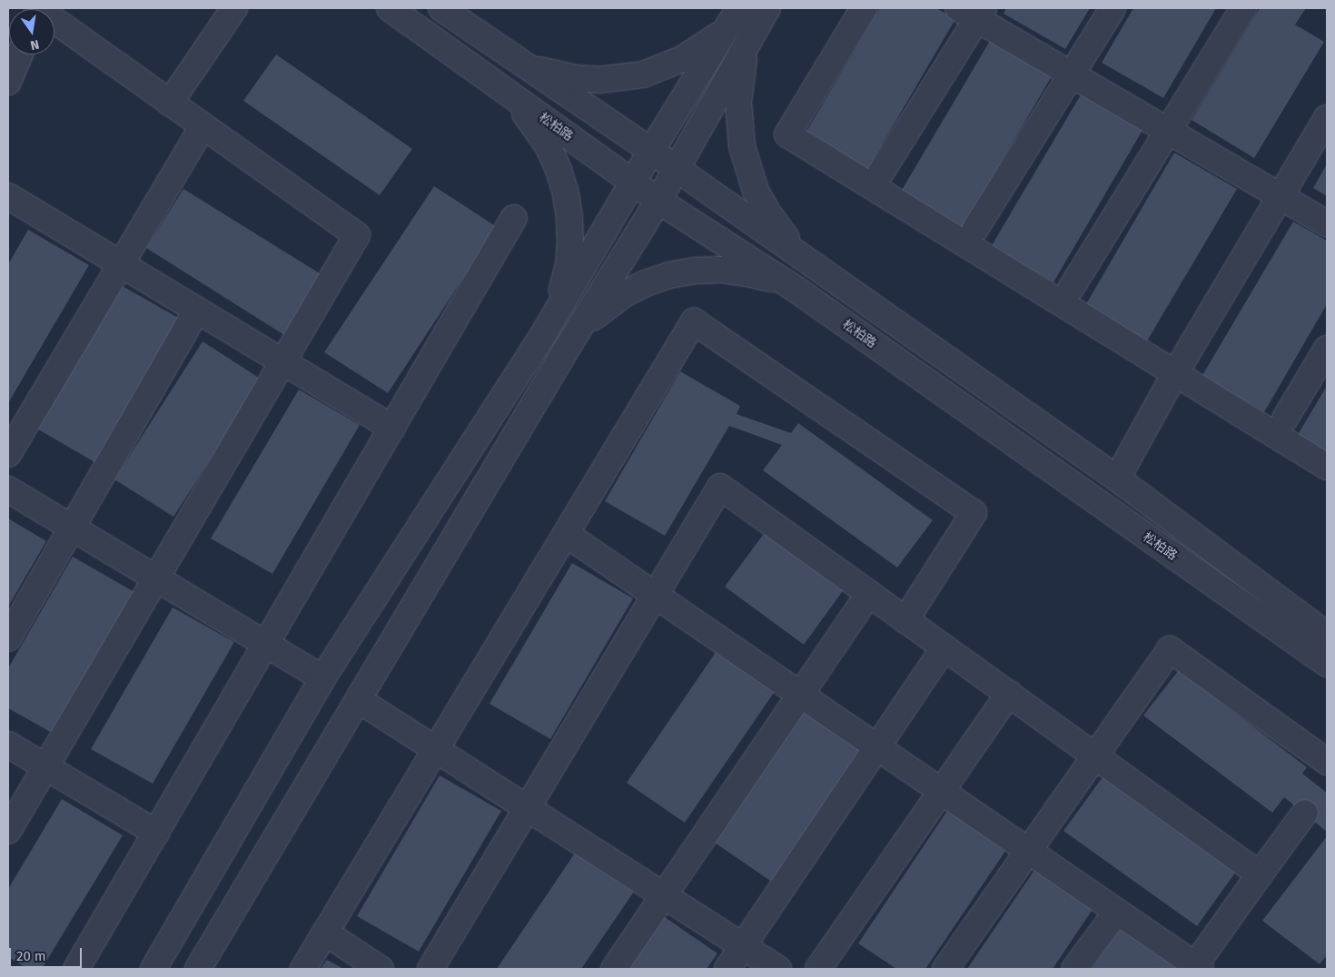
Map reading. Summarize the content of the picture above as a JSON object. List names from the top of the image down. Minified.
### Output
{"streets":{"street":["松柏路"]},"scale_bar":"20 m","north":"bottom"}
